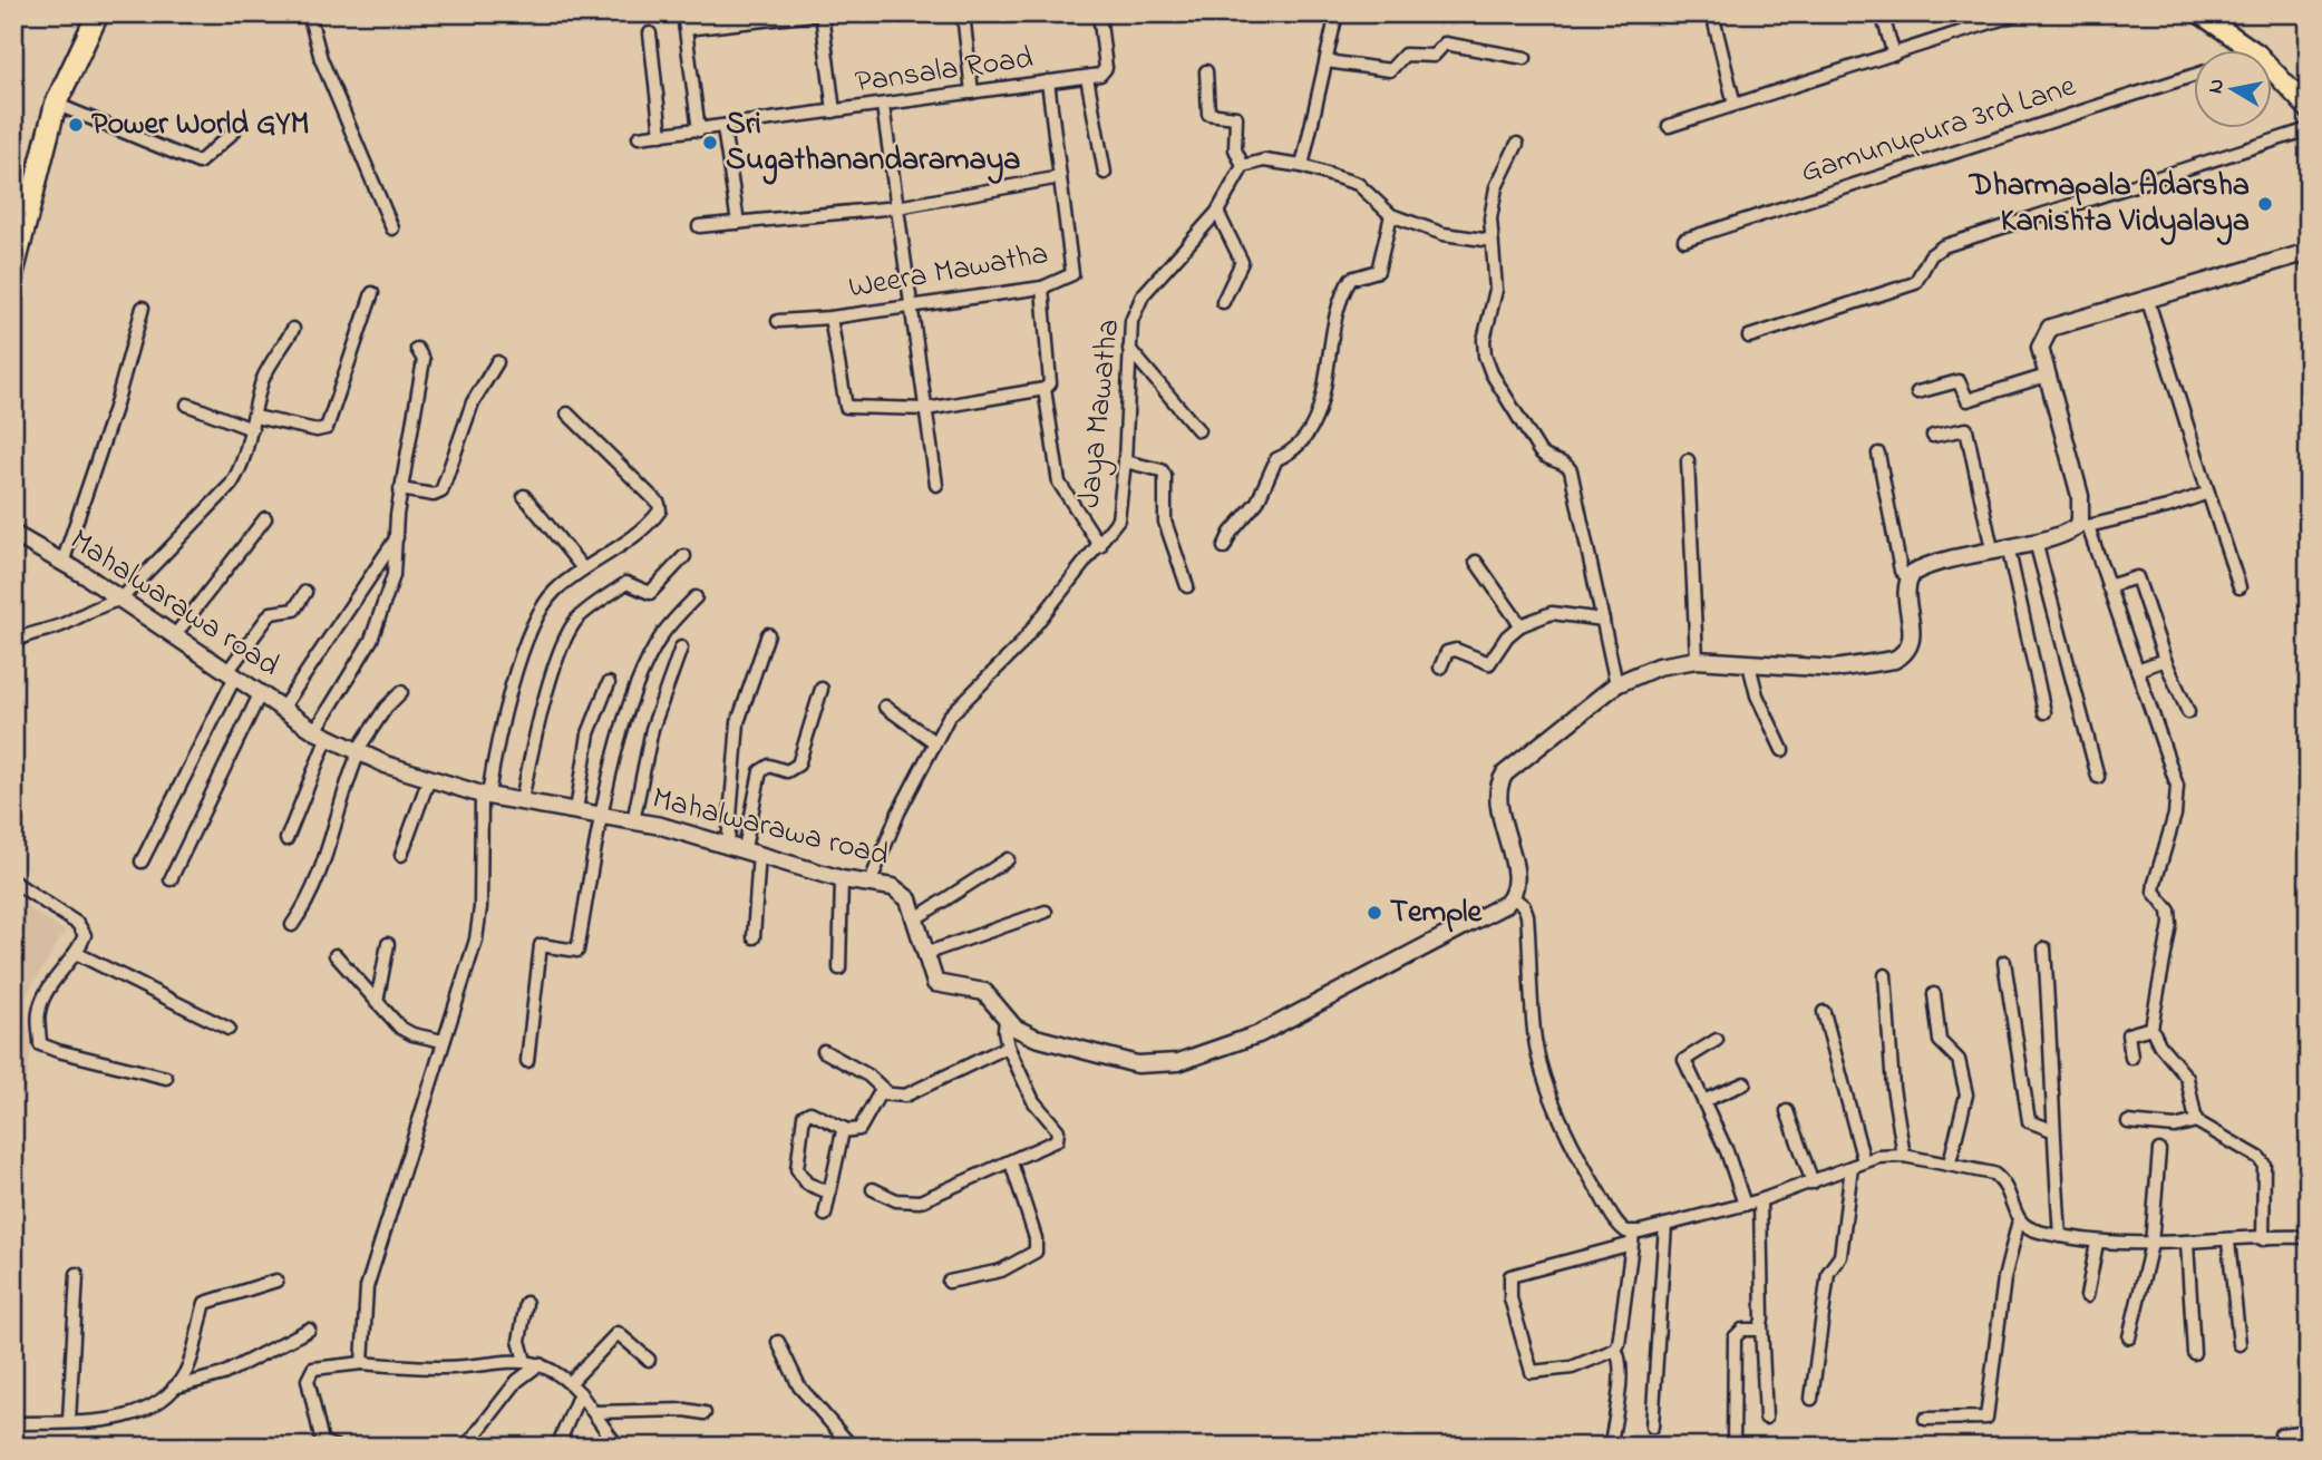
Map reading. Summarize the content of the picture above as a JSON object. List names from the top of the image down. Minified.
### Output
{"streets":{"street":["Pansala Road","Gamunupura 3rd Lane","Weera Mawatha","Jaya Mawatha","Mahalwarawa road"]},"crossings":[["Pansala Road","Weera Mawatha"],["Jaya Mawatha","Mahalwarawa road"]],"places":["Power World GYM","Sri Sugathanandaramaya","Dharmapala Adarsha Kanishta Vidyalaya","Temple"],"north":"left"}
